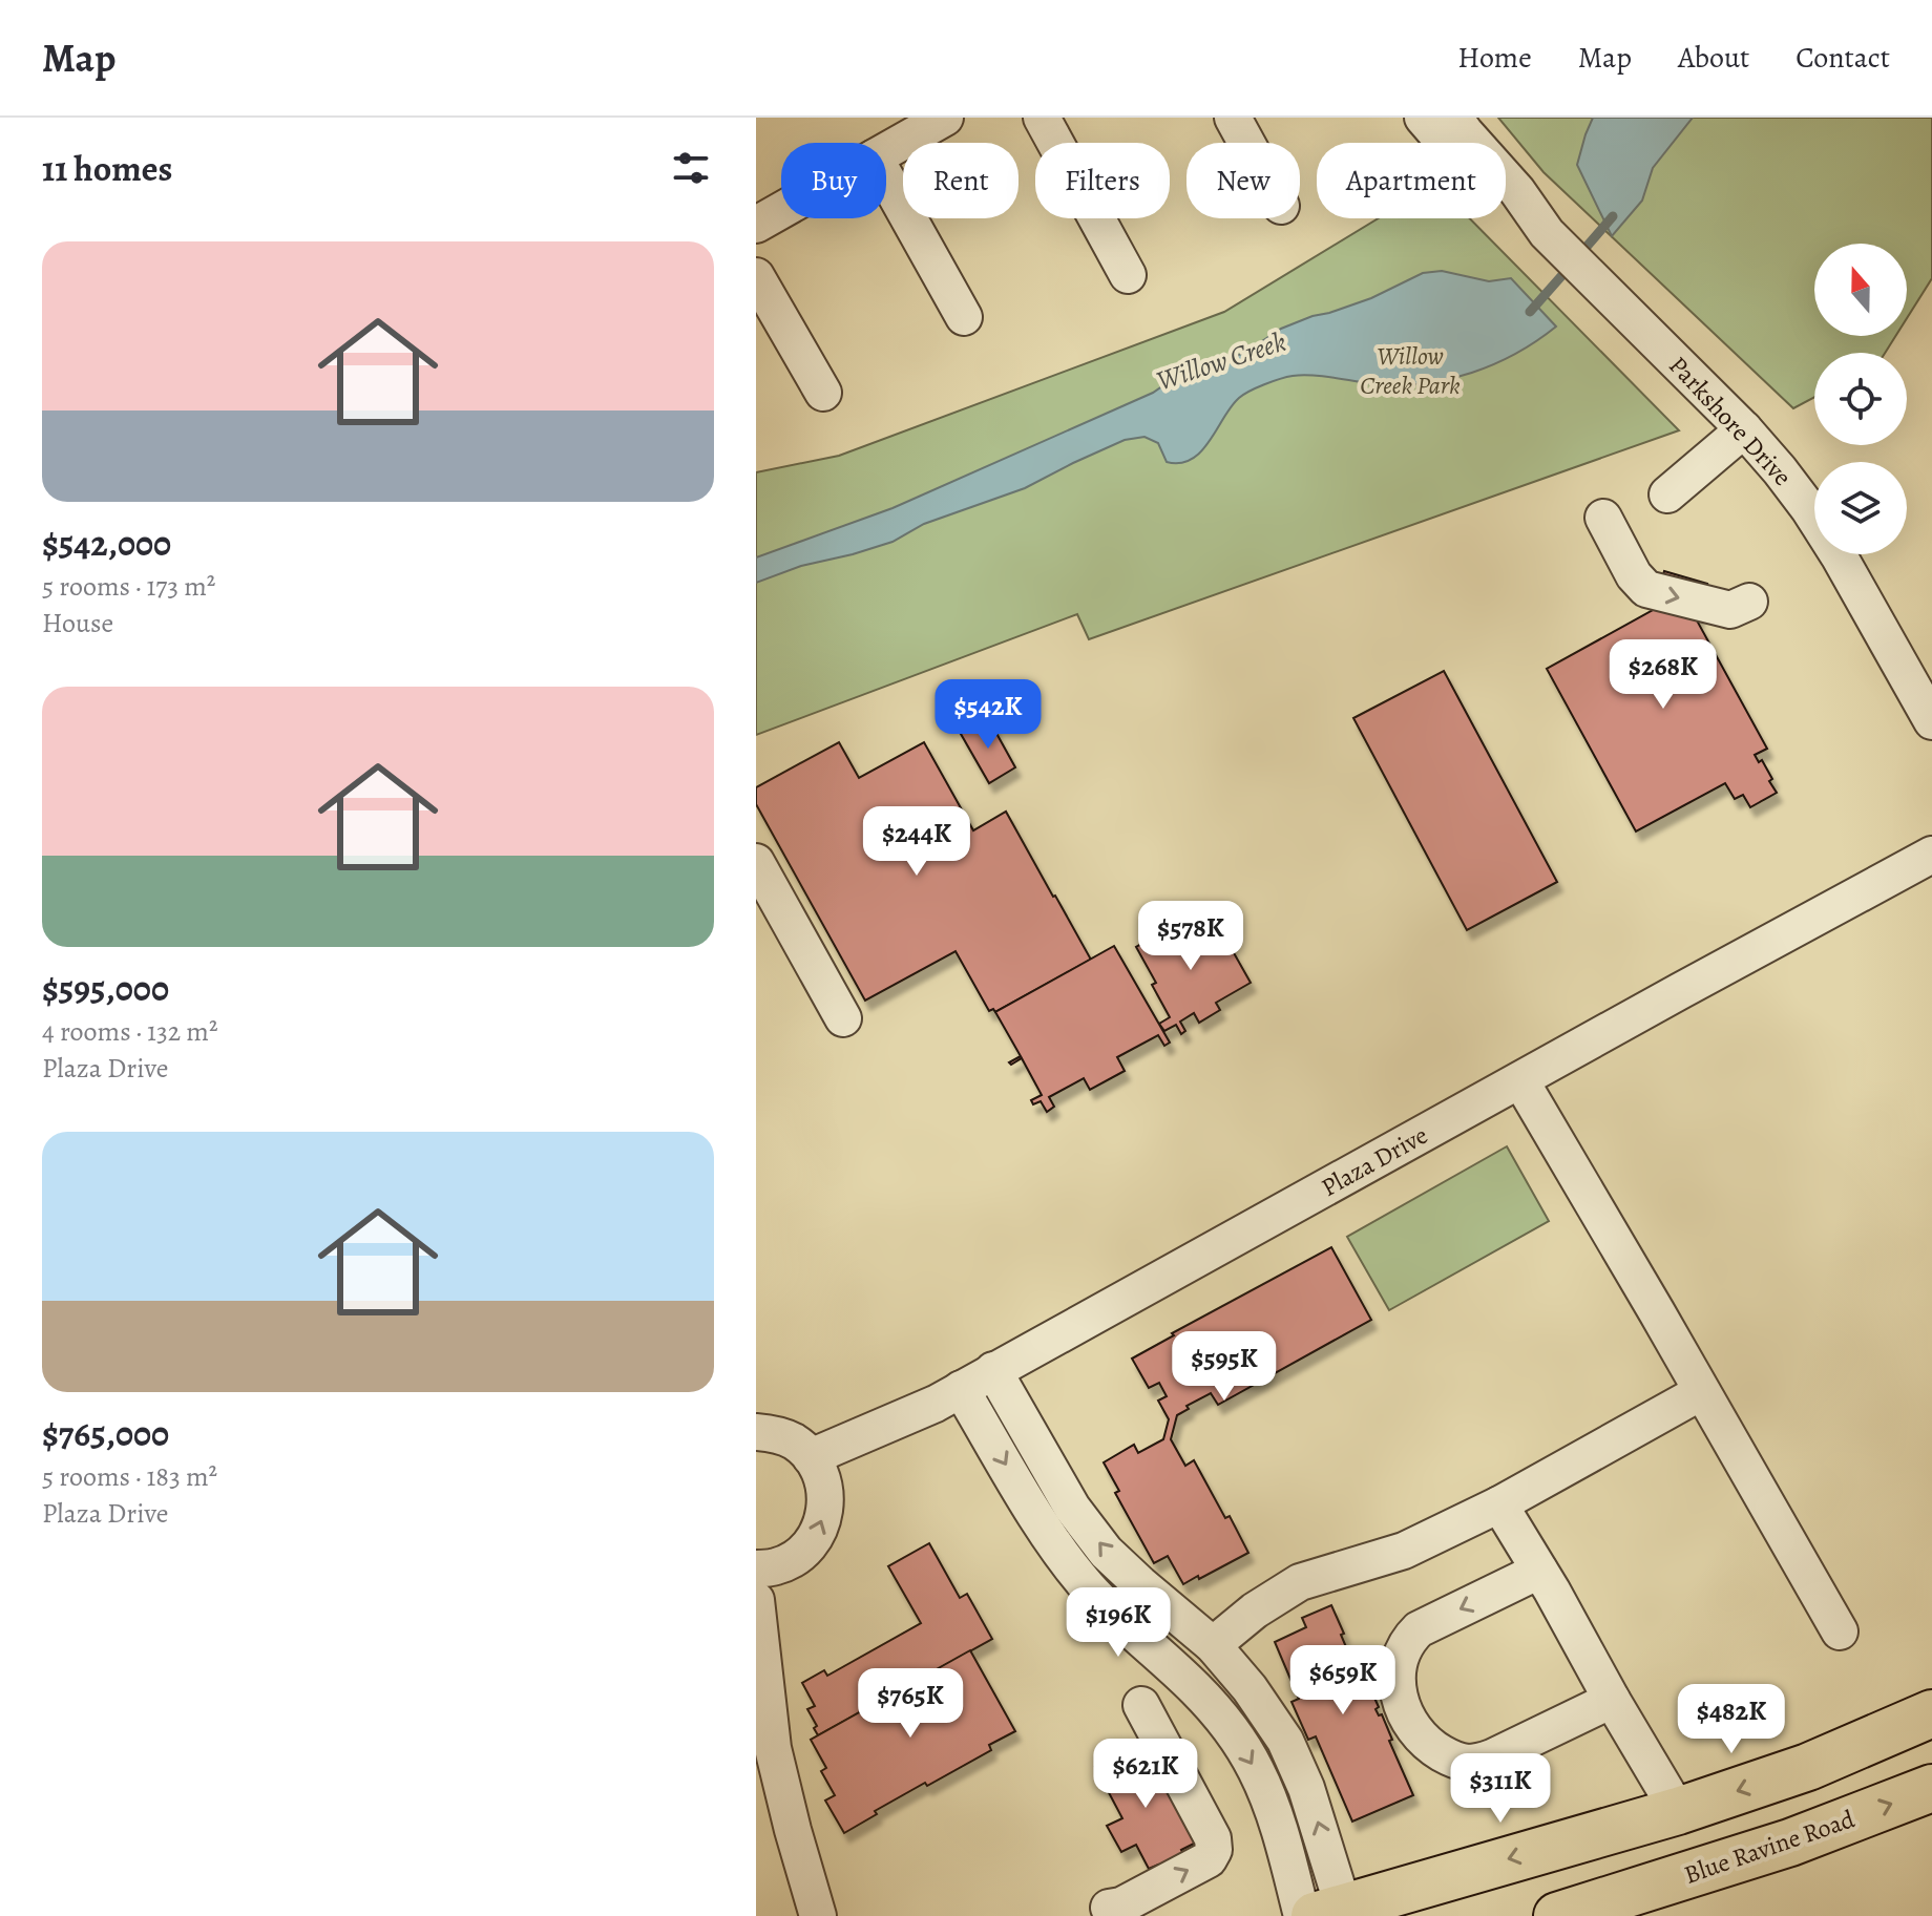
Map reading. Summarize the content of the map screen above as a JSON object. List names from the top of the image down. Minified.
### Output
{"streets":{"main road":["Blue Ravine Road"],"street":["Parkshore Drive","Plaza Drive"]},"water":["Willow Creek"],"parks":["Willow Creek Park"],"north":"top","page":{"header":"Map","nav":["Home","Map","About","Contact"],"heading":"11 homes","chip":["Buy","Rent","Filters","New","Apartment"],"list":[{"name":"$542,000","note":"5 rooms · 173 m² · House"},{"name":"$595,000","note":"4 rooms · 132 m² · Plaza Drive"},{"name":"$765,000","note":"5 rooms · 183 m² · Plaza Drive"}],"price":["$268K","$542K","$244K","$578K","$595K","$196K","$659K","$765K","$482K","$621K","$311K"]}}
